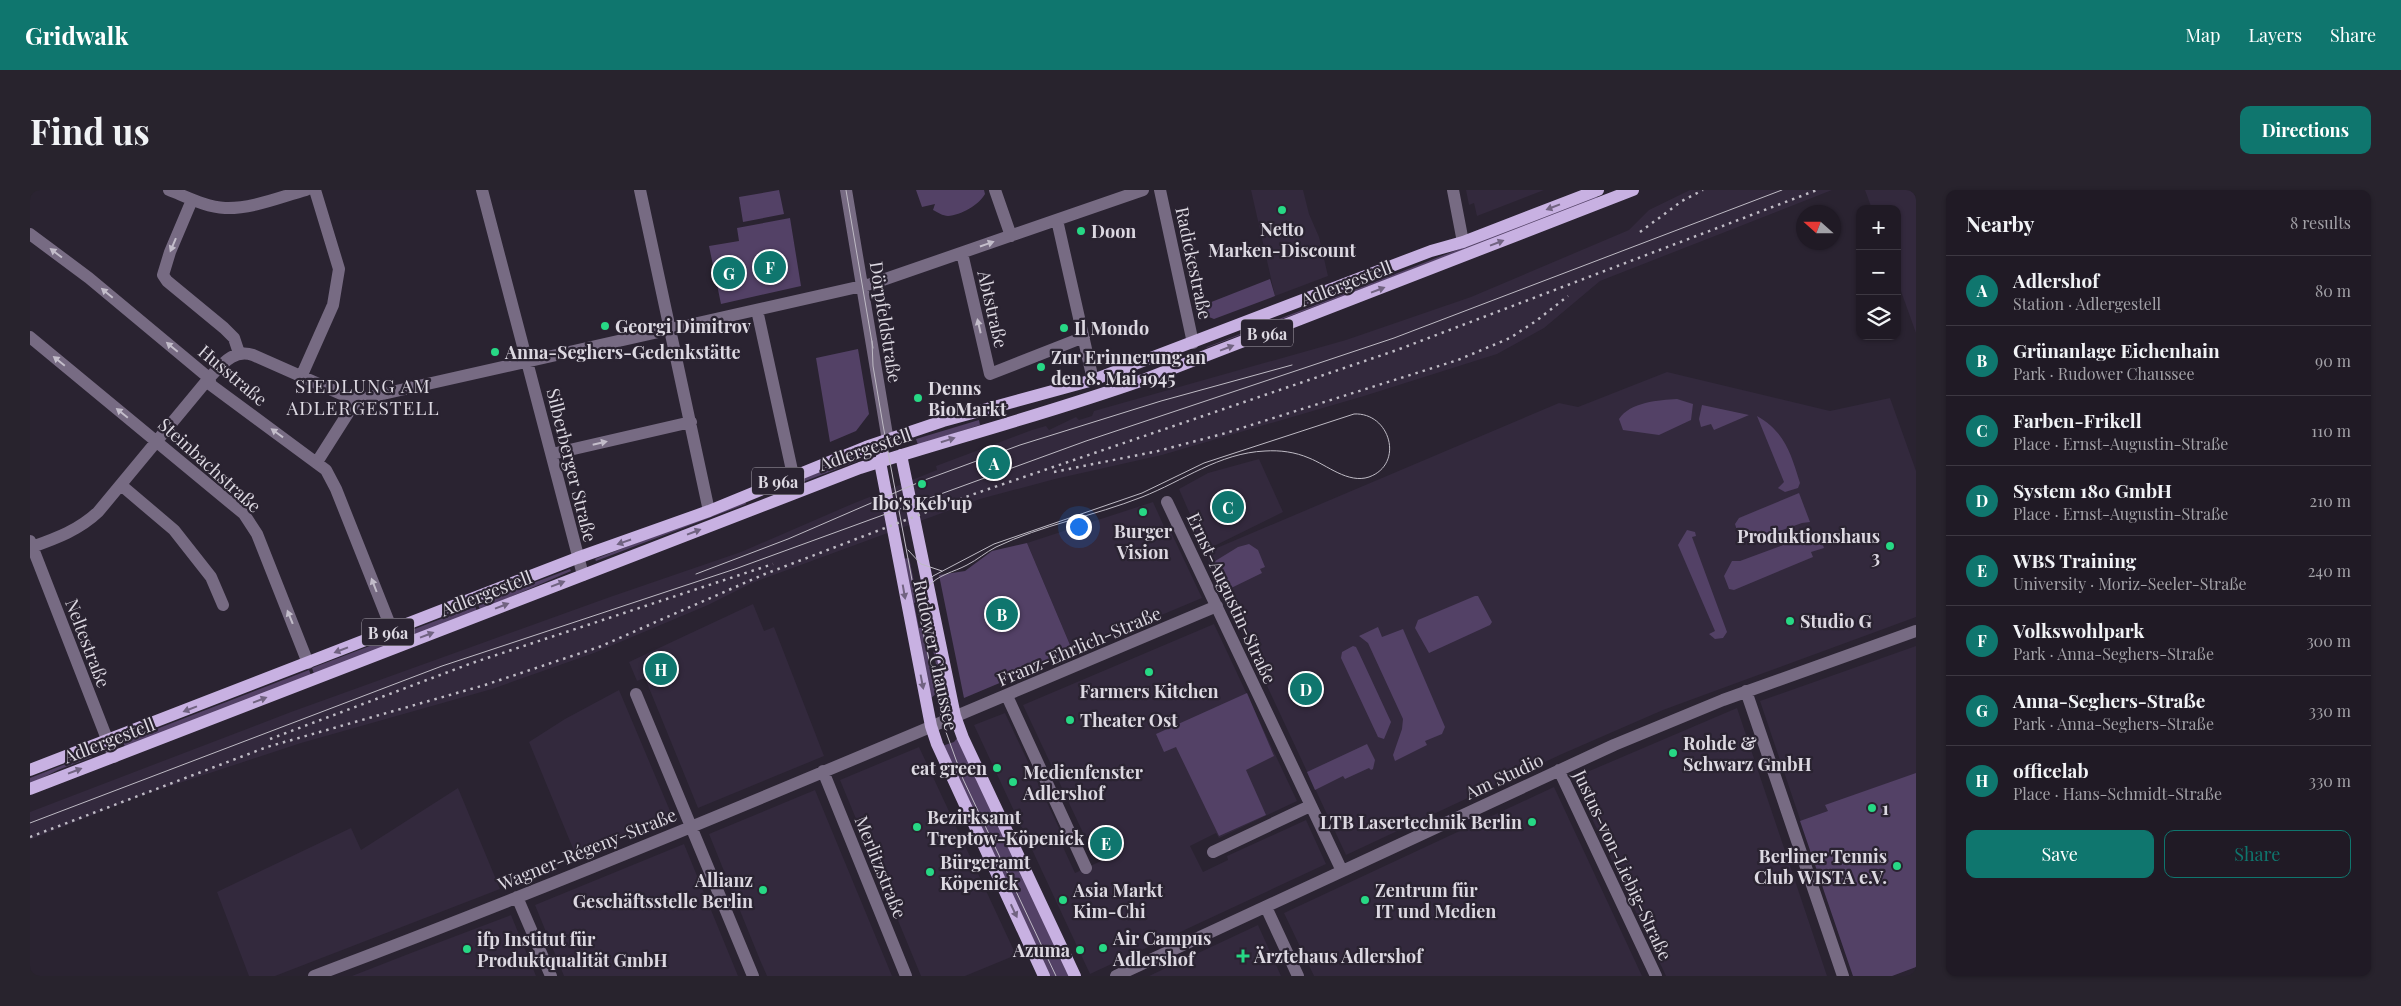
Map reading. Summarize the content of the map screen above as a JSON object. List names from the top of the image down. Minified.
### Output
{"streets":{"main road":["Adlergestell","B 96a","Rudower Chaussee"],"street":["Radickestraße","Abtstraße","Dörpfeldstraße","Husstraße","Steinbachstraße","Silberberger Straße","Ernst-Augustin-Straße","Neltestraße","Franz-Ehrlich-Straße","Am Studio","Wagner-Régeny-Straße","Justus-von-Liebig-Straße","Merlitzstraße"]},"crossings":[["Radickestraße","Adlergestell"],["Adlergestell","Dörpfeldstraße"],["Adlergestell","Husstraße"],["Adlergestell","Steinbachstraße"],["Adlergestell","Silberberger Straße"],["Adlergestell","Neltestraße"],["Adlergestell","Rudower Chaussee"],["Ernst-Augustin-Straße","Franz-Ehrlich-Straße"],["Ernst-Augustin-Straße","Am Studio"],["Franz-Ehrlich-Straße","Rudower Chaussee"],["Franz-Ehrlich-Straße","Wagner-Régeny-Straße"],["Rudower Chaussee","Wagner-Régeny-Straße"],["Am Studio","Justus-von-Liebig-Straße"],["Wagner-Régeny-Straße","Merlitzstraße"]],"one_way":["Husstraße"],"districts":["SIEDLUNG AM ADLERGESTELL"],"places":{"other":["Netto Marken-Discount","Doon","Georgi Dimitrov","Il Mondo","Anna-Seghers-Gedenkstätte","Zur Erinnerung an den 8. Mai 1945","Denns BioMarkt","Ibo's Keb'up","Burger Vision","Produktionshaus 3","Studio G","Farmers Kitchen","Theater Ost","Rohde & Schwarz GmbH","eat green","Medienfenster Adlershof","1","LTB Lasertechnik Berlin","Bezirksamt Treptow-Köpenick","Berliner Tennis Club WISTA e.V.","Bürgeramt Köpenick","Allianz Geschäftsstelle Berlin","Asia Markt Kim-Chi","Zentrum für IT und Medien","Air Campus Adlershof","ifp Institut für Produktqualität GmbH","Azuma"],"health":["Ärztehaus Adlershof"]},"north":"left","page":{"header":"Gridwalk","nav":["Map","Layers","Share"],"buttons":["Directions",["Save","Share"]],"title":"Find us","heading":["Nearby","8 results"],"map_buttons":["+","−"],"pins":["F","G","A","C","B","H","D","E"],"list":[{"mark":"A","name":"Adlershof","note":"Station · Adlergestell","value":"80 m"},{"mark":"B","name":"Grünanlage Eichenhain","note":"Park · Rudower Chaussee","value":"90 m"},{"mark":"C","name":"Farben-Frikell","note":"Place · Ernst-Augustin-Straße","value":"110 m"},{"mark":"D","name":"System 180 GmbH","note":"Place · Ernst-Augustin-Straße","value":"210 m"},{"mark":"E","name":"WBS Training","note":"University · Moriz-Seeler-Straße","value":"240 m"},{"mark":"F","name":"Volkswohlpark","note":"Park · Anna-Seghers-Straße","value":"300 m"},{"mark":"G","name":"Anna-Seghers-Straße","note":"Park · Anna-Seghers-Straße","value":"330 m"},{"mark":"H","name":"officelab","note":"Place · Hans-Schmidt-Straße","value":"330 m"}]}}
